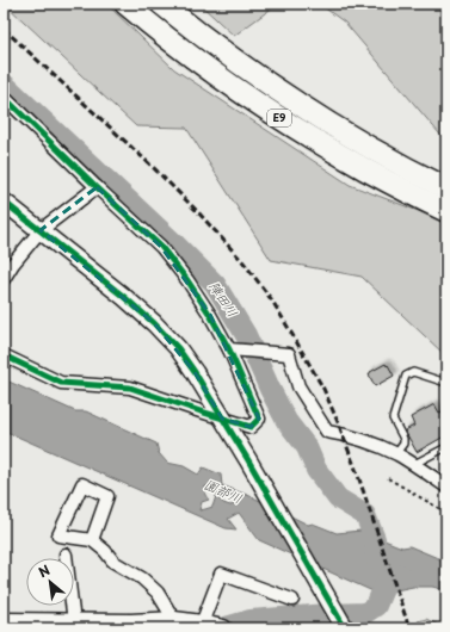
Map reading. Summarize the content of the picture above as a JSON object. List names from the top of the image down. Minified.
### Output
{"streets":{"highway":["E9"]},"water":["陣田川","園部川"],"north":"top left"}
